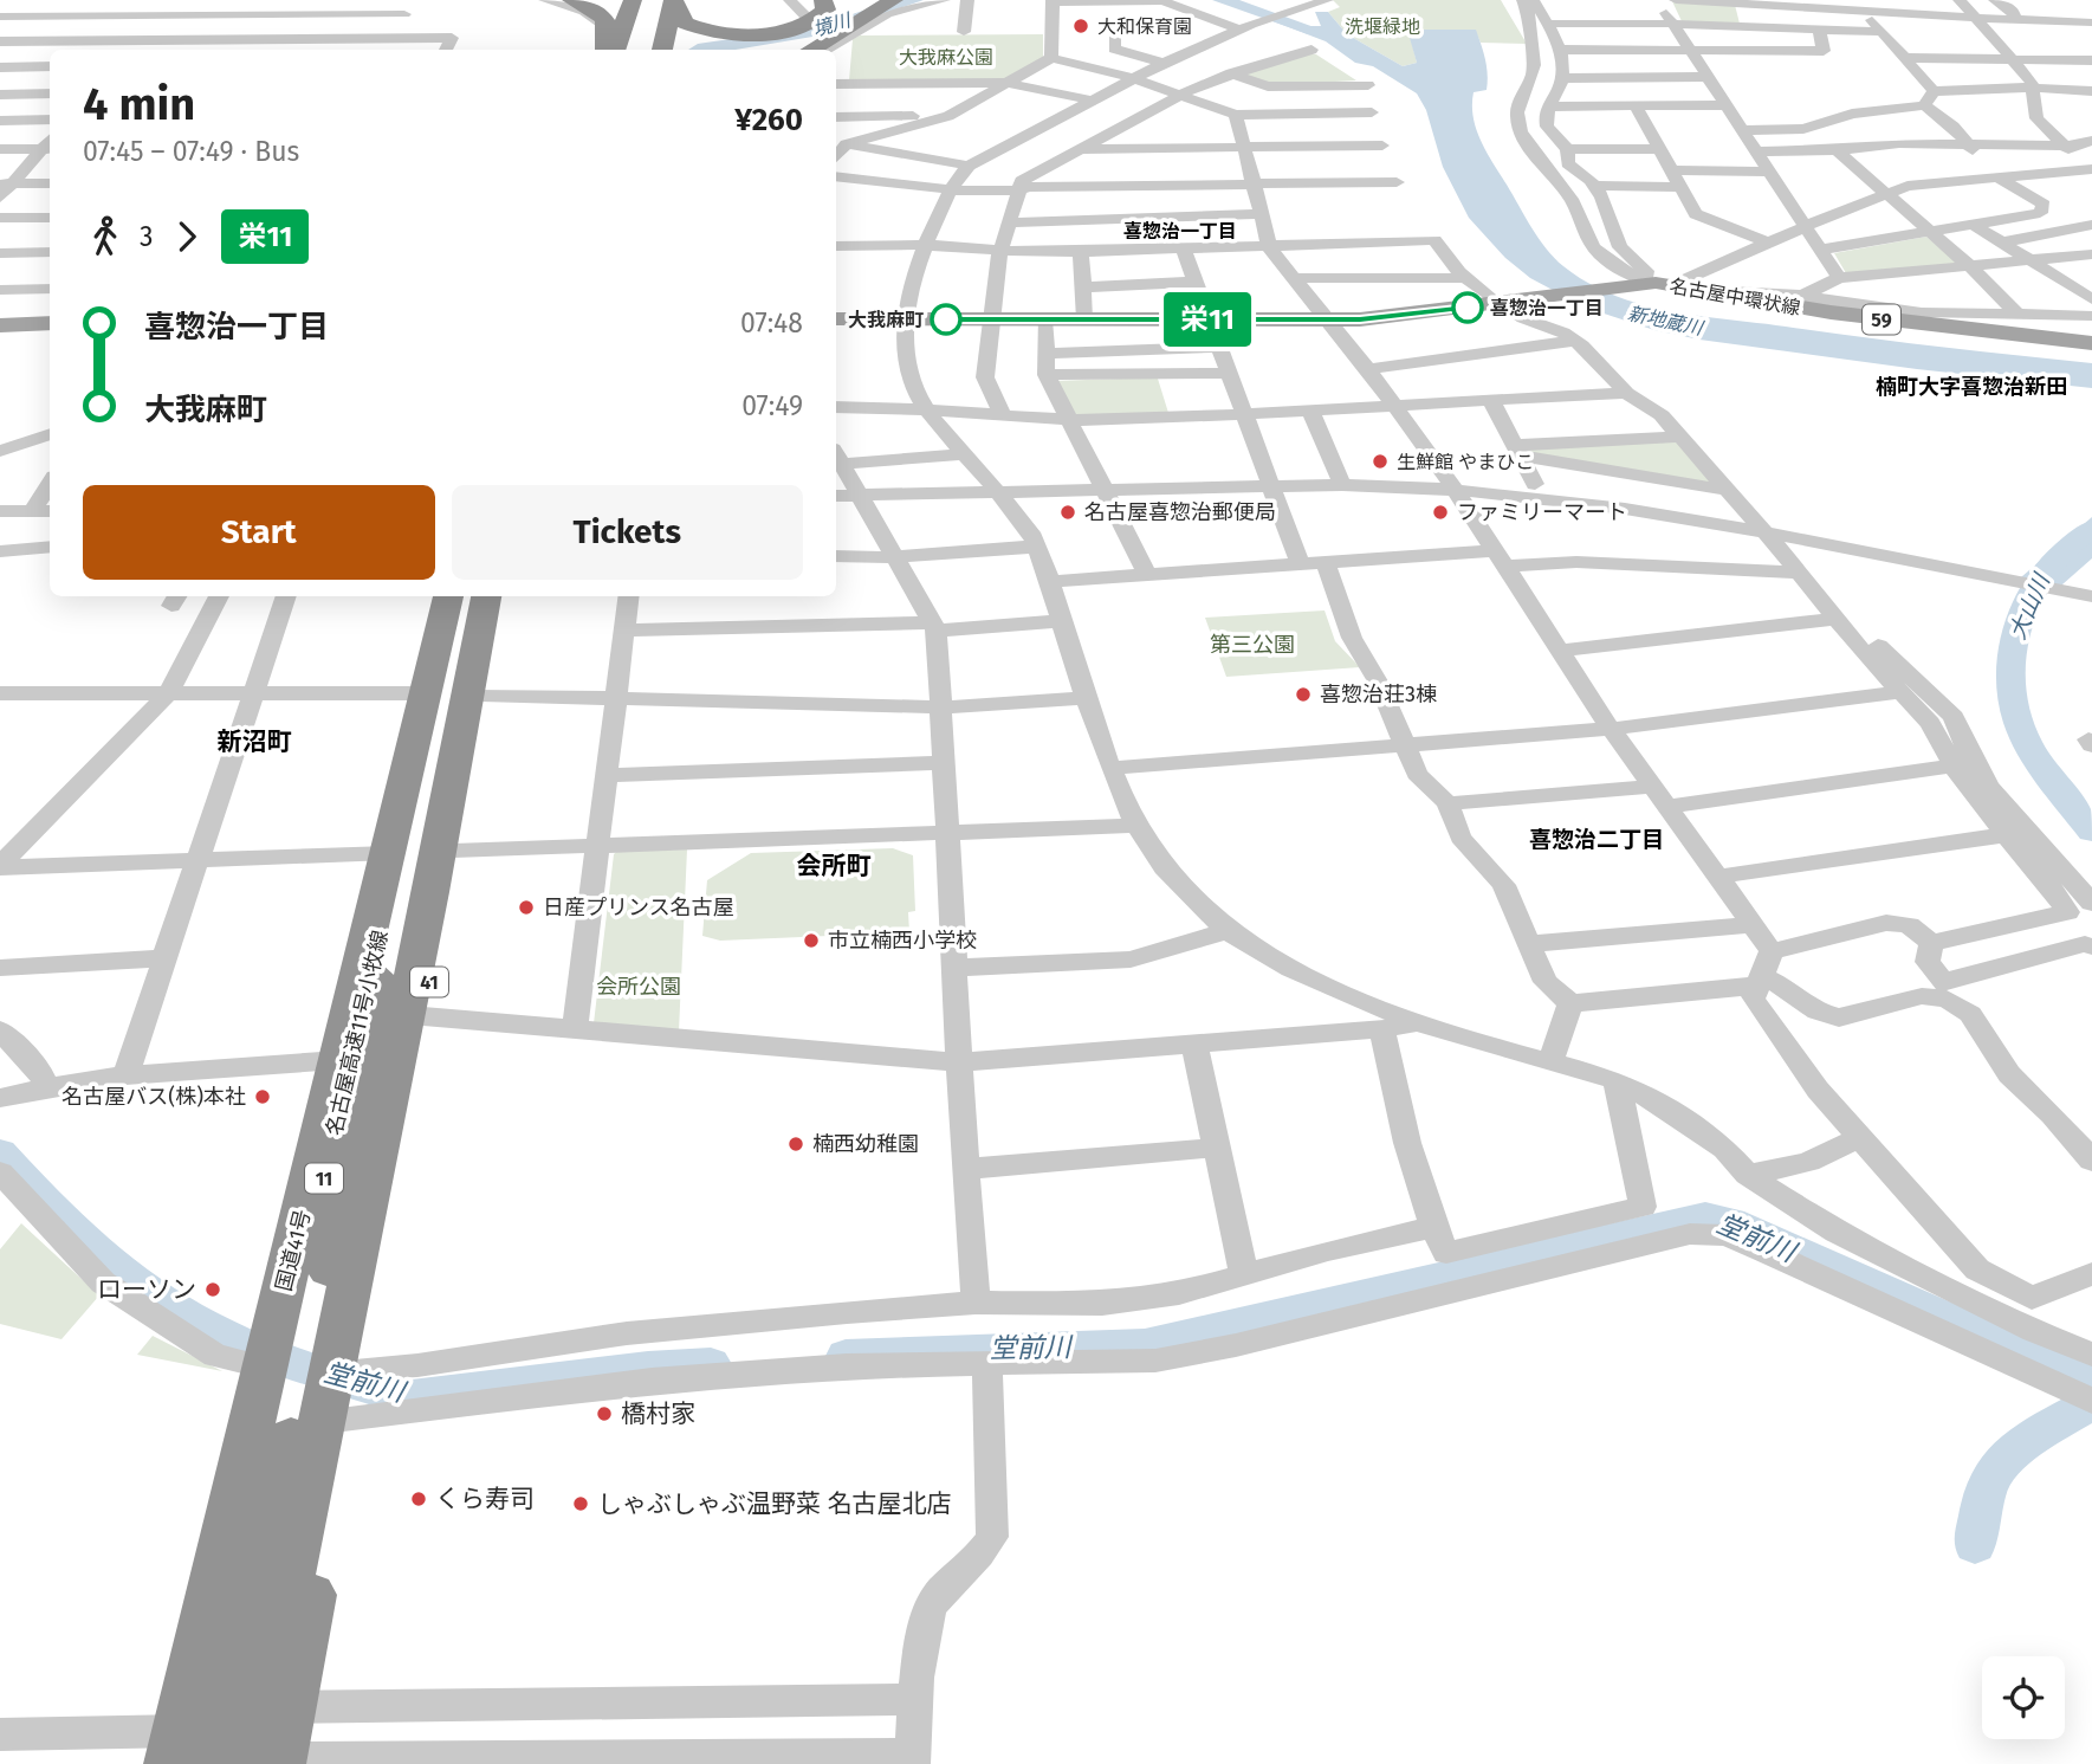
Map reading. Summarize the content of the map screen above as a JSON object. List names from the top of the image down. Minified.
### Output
{"streets":{"highway":["41","名古屋高速11号小牧線","11","国道41号"],"main road":["名古屋中環状線","59"]},"crossings":[["41","名古屋高速11号小牧線"],["名古屋高速11号小牧線","国道41号"]],"districts":["喜惣治一丁目","楠町大字喜惣治新田","新沼町","喜惣治二丁目","会所町"],"water":["境川","新地蔵川","大山川","堂前川"],"parks":["洗堰緑地","大我麻公園","第三公園","会所公園"],"places":["大和保育園","喜惣治一丁目","大我麻町","生鮮館 やまひこ","名古屋喜惣治郵便局","ファミリーマート","喜惣治荘3棟","日産プリンス名古屋","市立楠西小学校","名古屋バス(株)本社","楠西幼稚園","ローソン","橋村家","くら寿司","しゃぶしゃぶ温野菜 名古屋北店"],"lines":["bus line 栄11"],"page":{"on_map":"栄11","heading":["4 min","07:45 – 07:49 · Bus","¥260"],"legs":["3","栄11"],"list":[{"name":"喜惣治一丁目","value":"07:48"},{"name":"大我麻町","value":"07:49"}],"buttons":["Start","Tickets"]}}
